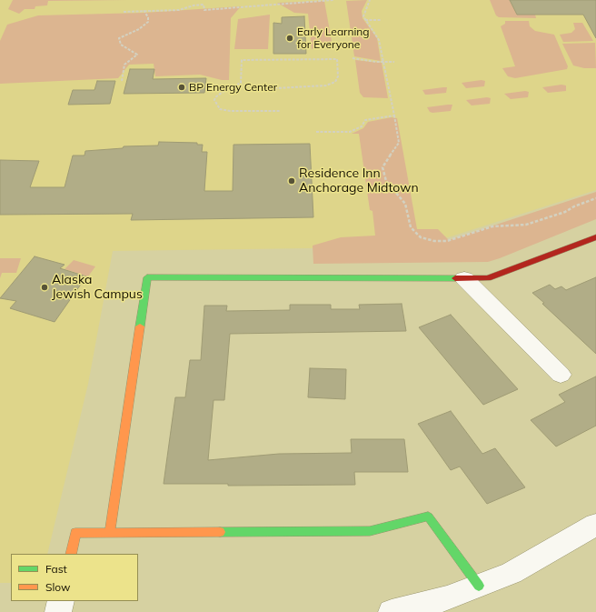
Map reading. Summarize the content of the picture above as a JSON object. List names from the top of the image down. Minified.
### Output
{"places":["Early Learning for Everyone","BP Energy Center","Residence Inn Anchorage Midtown","Alaska Jewish Campus"],"legend":["Fast","Slow"]}
